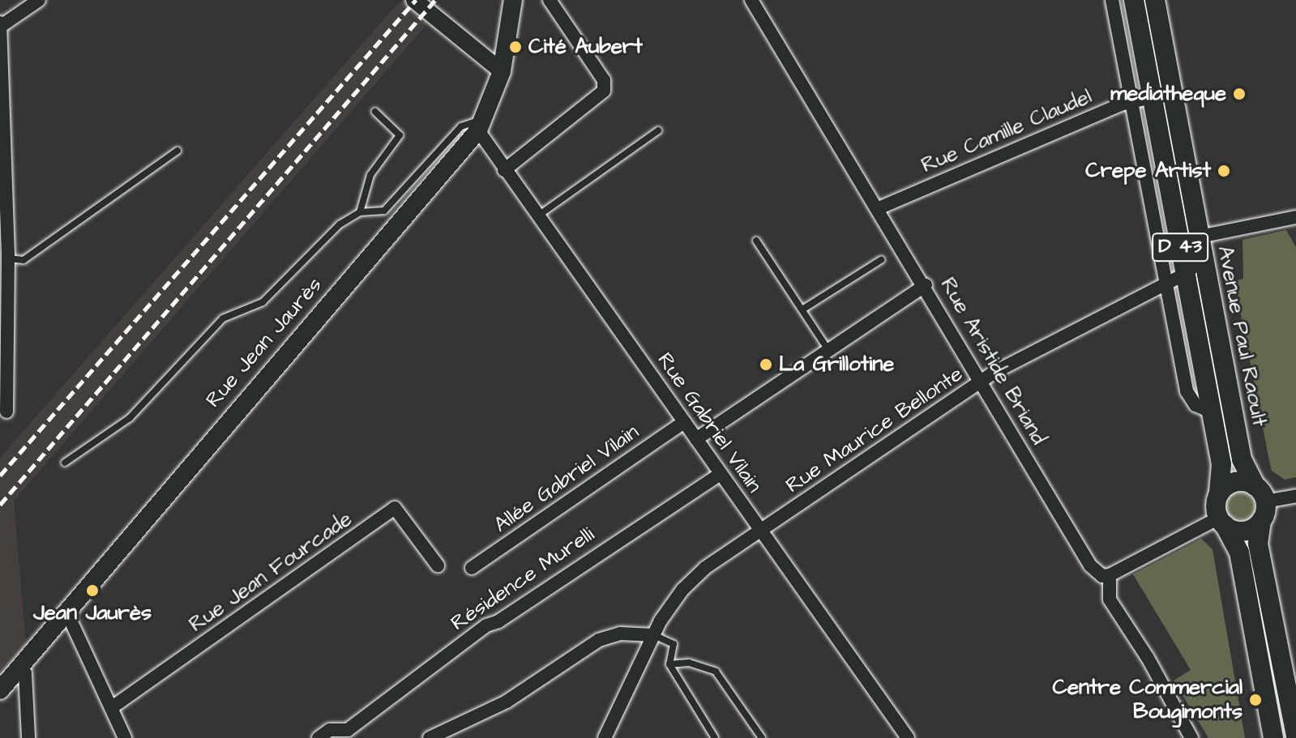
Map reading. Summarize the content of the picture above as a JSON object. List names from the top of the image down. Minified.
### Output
{"streets":{"main road":["D 43","Avenue Paul Raoult","Rue Jean Jaurès"],"street":["Rue Camille Claudel","Rue Aristide Briand","Rue Gabriel Vilain","Rue Maurice Bellonte","Allée Gabriel Vilain","Rue Jean Fourcade","Résidence Murelli"]},"crossings":[["Rue Camille Claudel","Avenue Paul Raoult"],["Rue Camille Claudel","Rue Aristide Briand"],["Avenue Paul Raoult","Rue Maurice Bellonte"],["Rue Jean Jaurès","Rue Gabriel Vilain"],["Rue Aristide Briand","Rue Maurice Bellonte"],["Rue Gabriel Vilain","Rue Maurice Bellonte"],["Rue Gabriel Vilain","Allée Gabriel Vilain"],["Rue Gabriel Vilain","Résidence Murelli"]],"places":["Cité Aubert","mediatheque","Crepe Artist","La Grillotine","Jean Jaurès","Centre Commercial Bougimonts"]}
